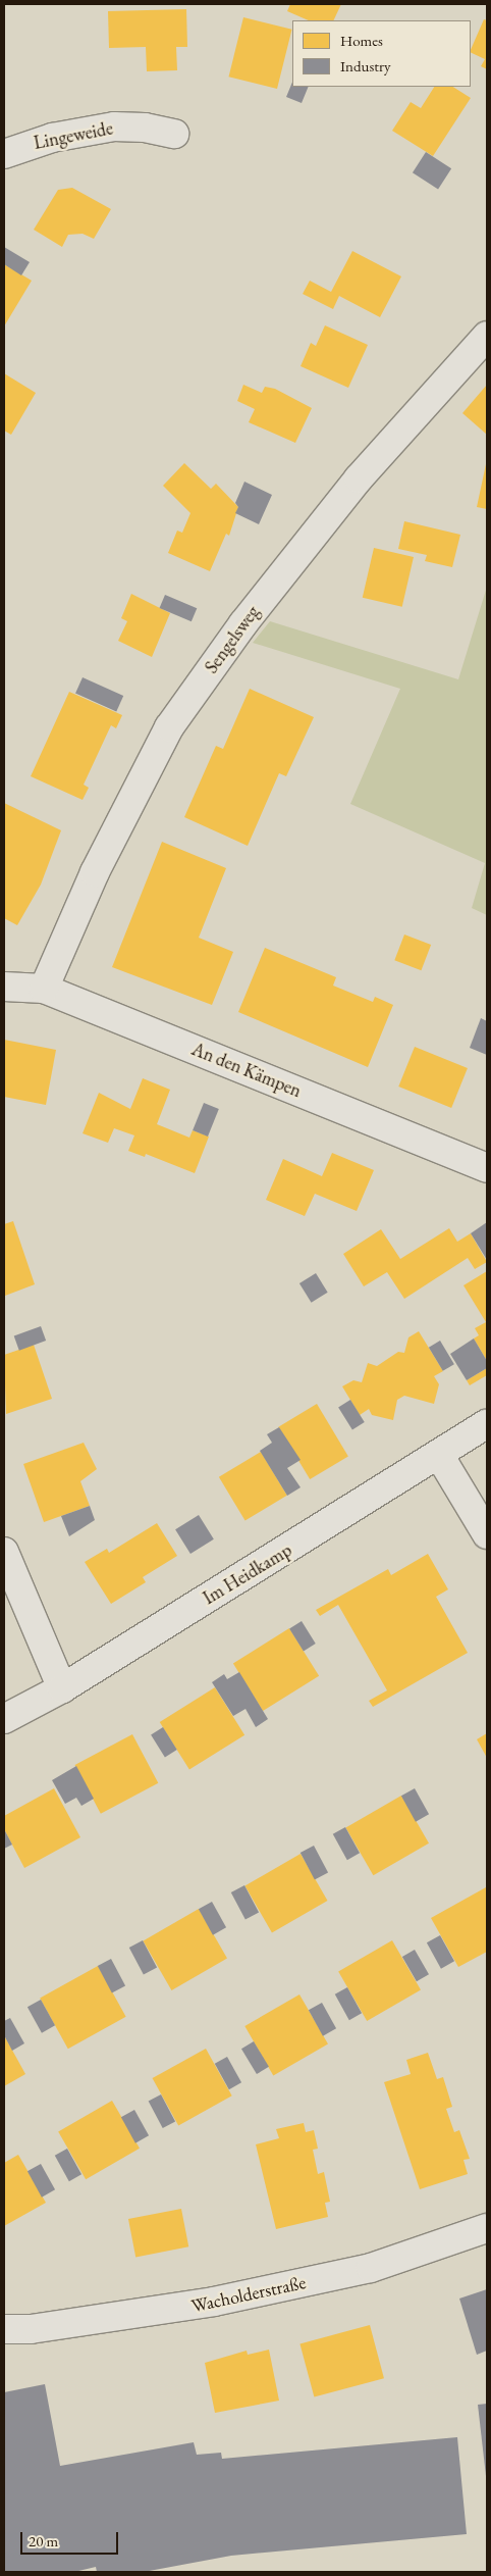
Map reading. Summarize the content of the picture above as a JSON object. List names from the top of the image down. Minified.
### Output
{"streets":{"street":["Lingeweide","Sengelsweg","An den Kämpen","Im Heidkamp","Wacholderstraße"]},"crossings":[["Sengelsweg","An den Kämpen"]],"legend":["Homes","Industry"],"scale_bar":"20 m"}
